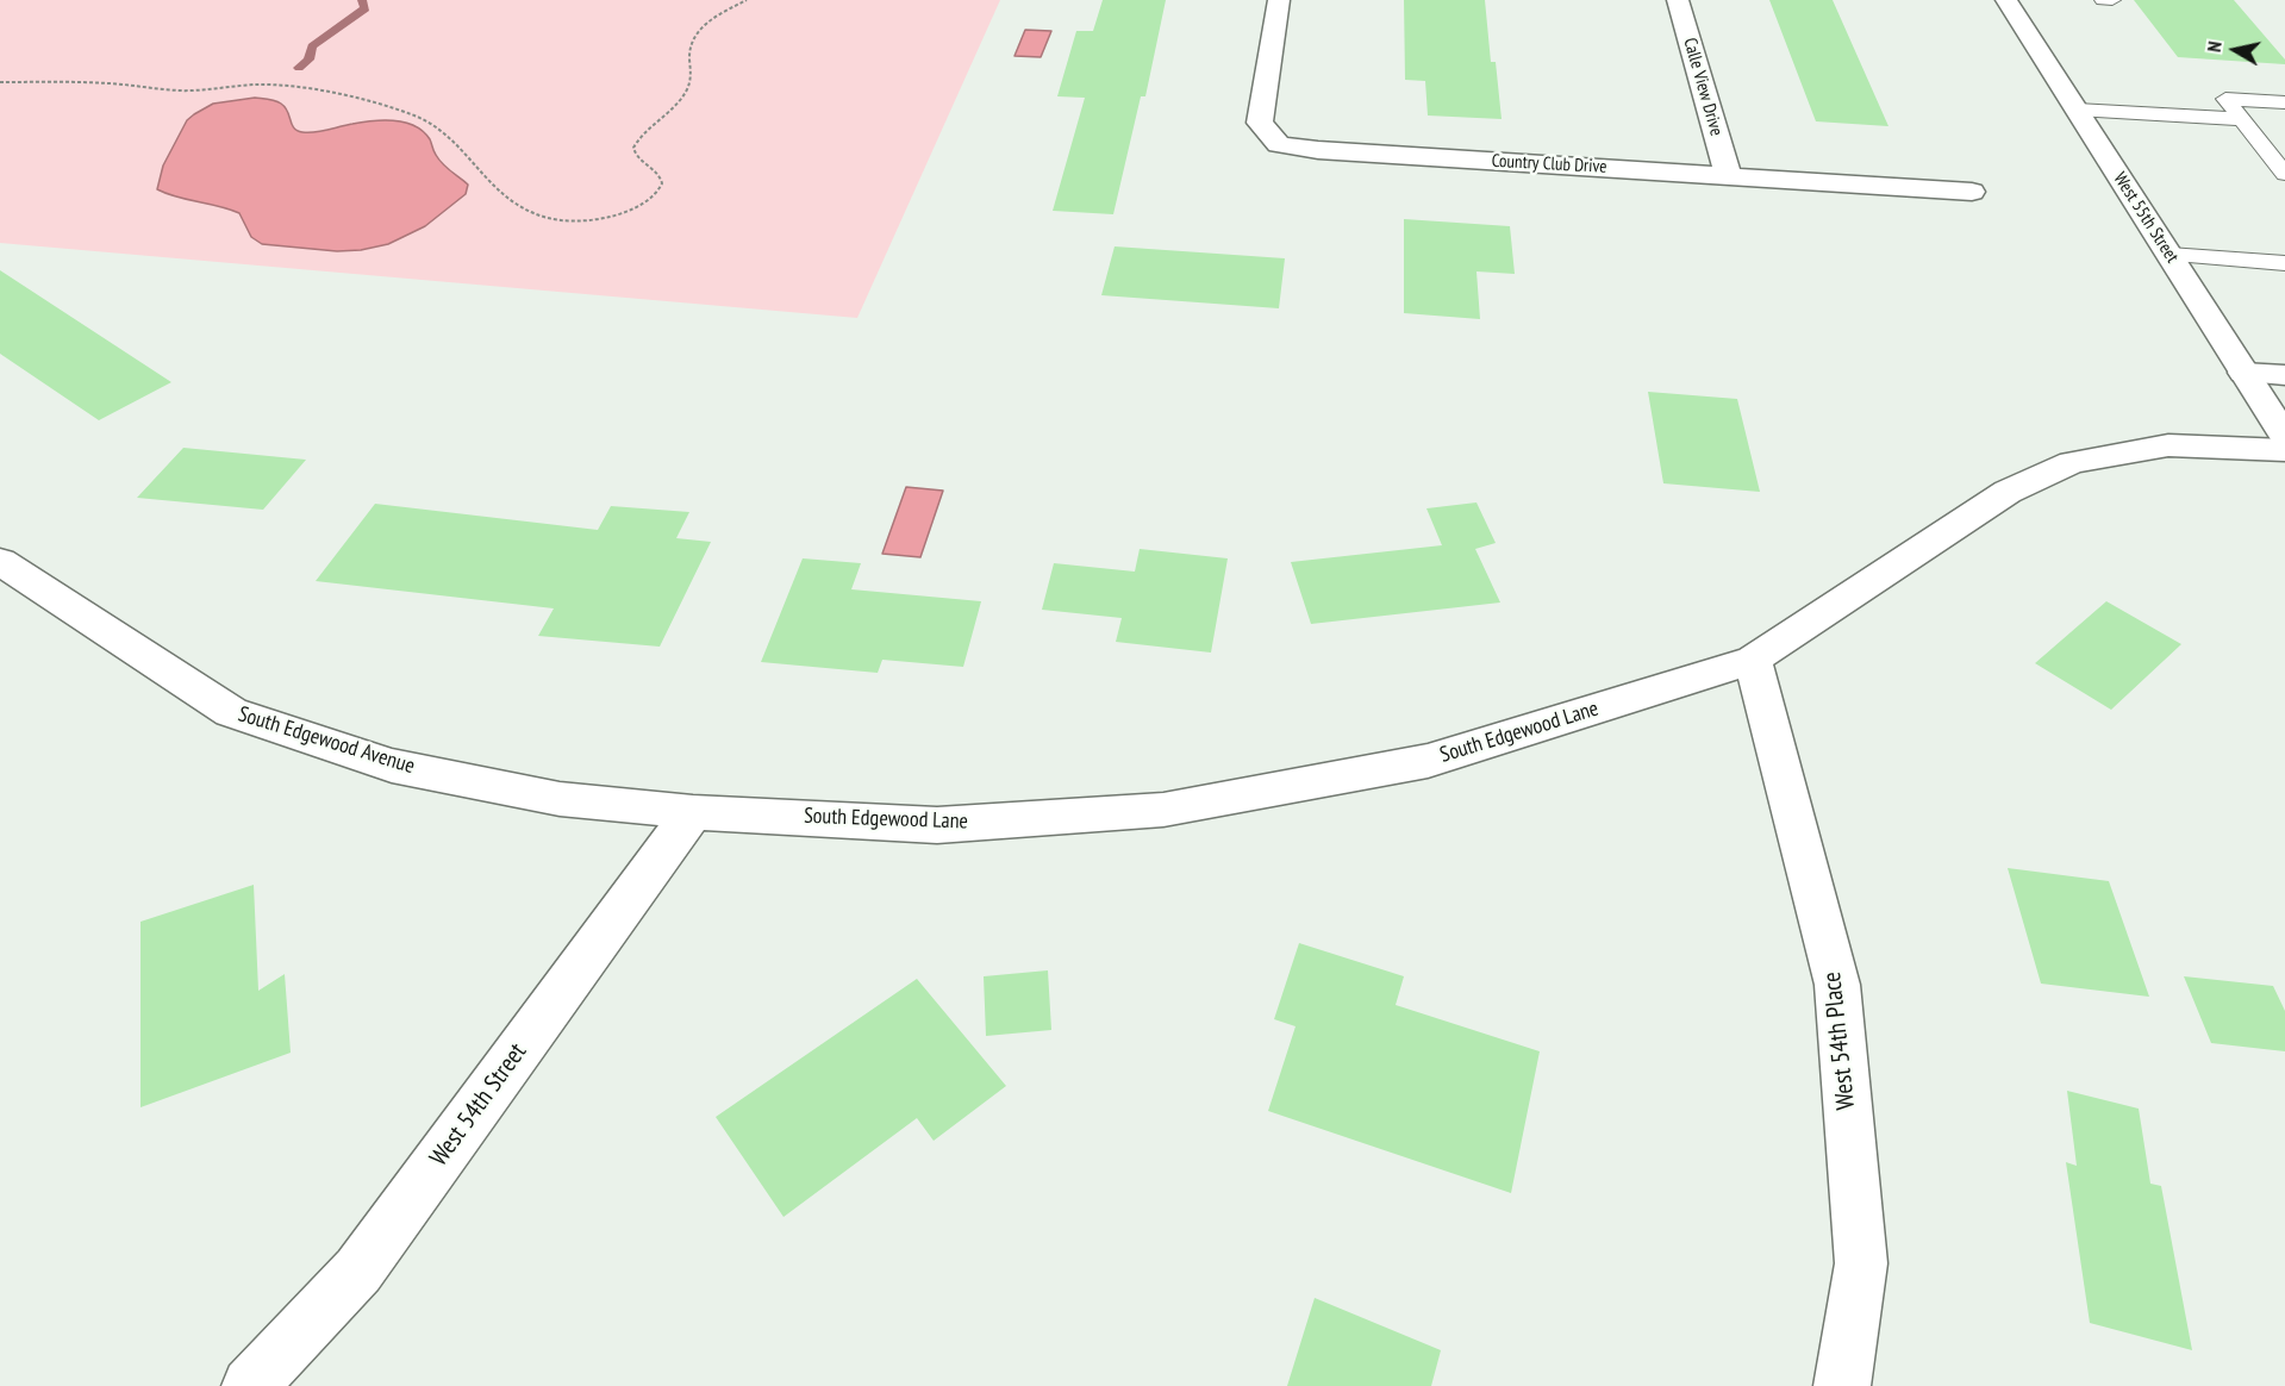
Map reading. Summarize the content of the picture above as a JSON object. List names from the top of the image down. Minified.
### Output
{"streets":{"street":["Calle View Drive","Country Club Drive","West 55th Street","South Edgewood Lane","South Edgewood Avenue","West 54th Place","West 54th Street"]},"crossings":[["Calle View Drive","Country Club Drive"],["South Edgewood Lane","South Edgewood Avenue"],["South Edgewood Lane","West 54th Place"],["South Edgewood Lane","West 54th Street"],["South Edgewood Avenue","West 54th Street"]],"north":"left"}
